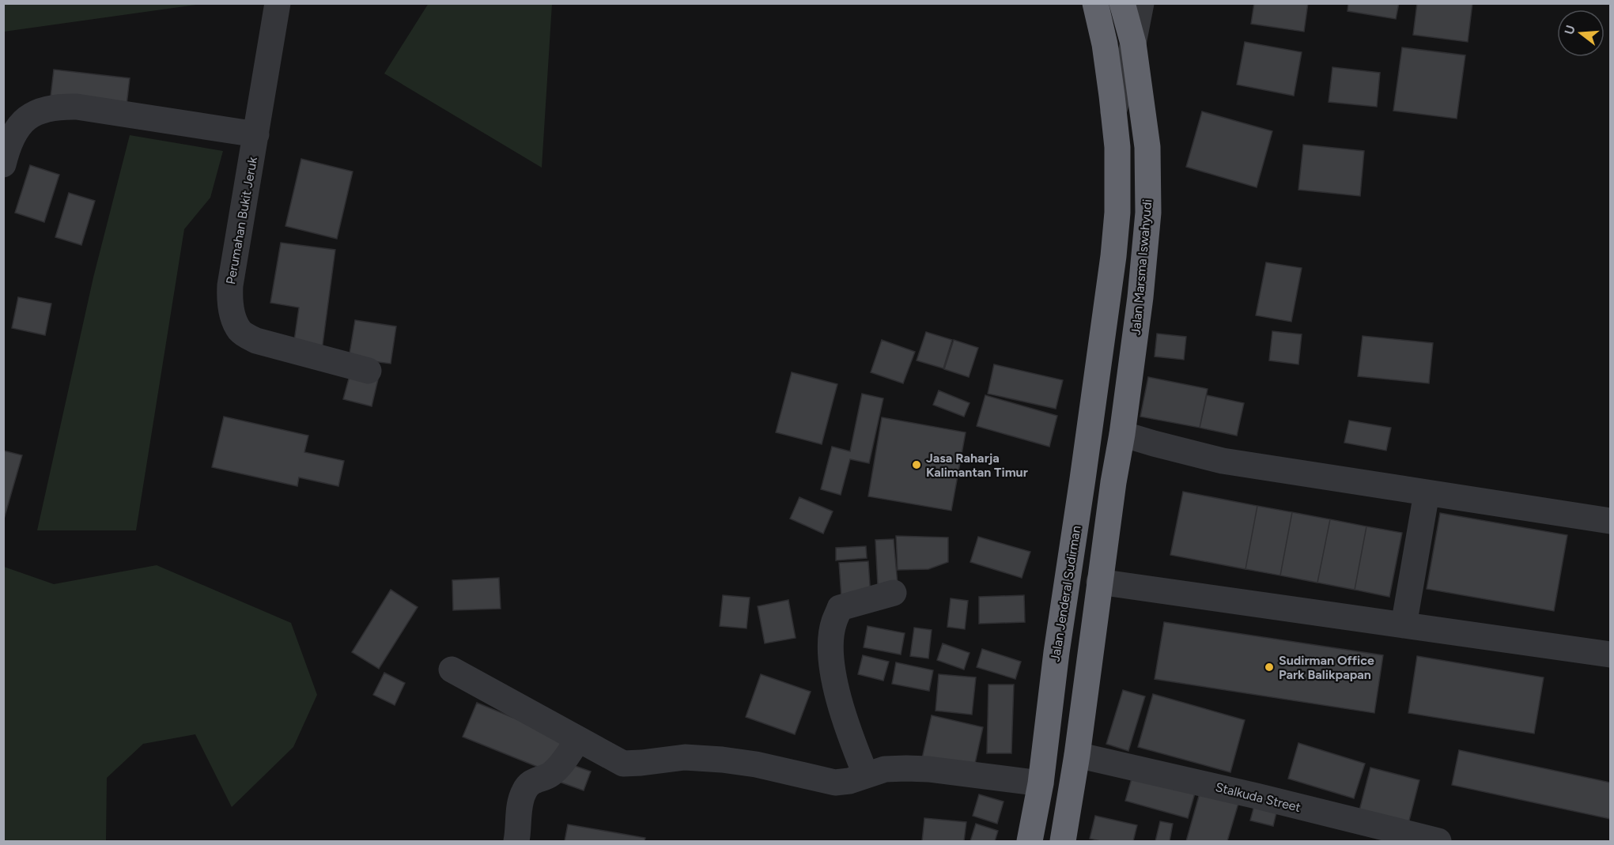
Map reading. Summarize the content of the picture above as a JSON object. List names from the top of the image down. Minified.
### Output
{"streets":{"highway":["Jalan Marsma Iswahyudi","Jalan Jenderal Sudirman"],"street":["Perumahan Bukit Jeruk","Stalkuda Street"]},"places":["Jasa Raharja Kalimantan Timur","Sudirman Office Park Balikpapan"],"north":"left"}
